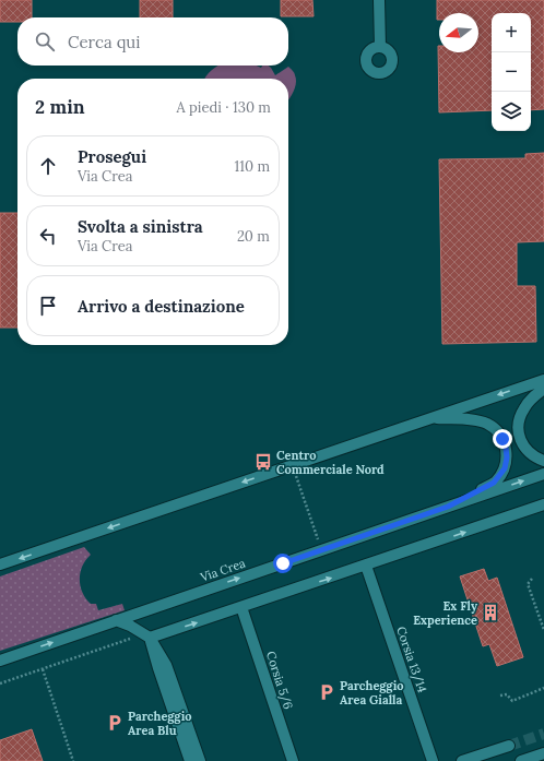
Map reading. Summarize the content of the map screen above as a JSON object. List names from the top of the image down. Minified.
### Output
{"streets":{"street":["Via Crea","Corsia 13/14","Corsia 5/6"]},"places":{"bus stop":["Centro Commerciale Nord"],"building":["Ex Fly Experience"],"parking":["Parcheggio Area Gialla","Parcheggio Area Blu"]},"north":"left","page":{"map_buttons":["+","−"],"search":"Cerca qui","heading":["2 min","A piedi · 130 m"],"list":[["Prosegui","Via Crea","110 m"],["Svolta a sinistra","Via Crea","20 m"],"Arrivo a destinazione"]}}
